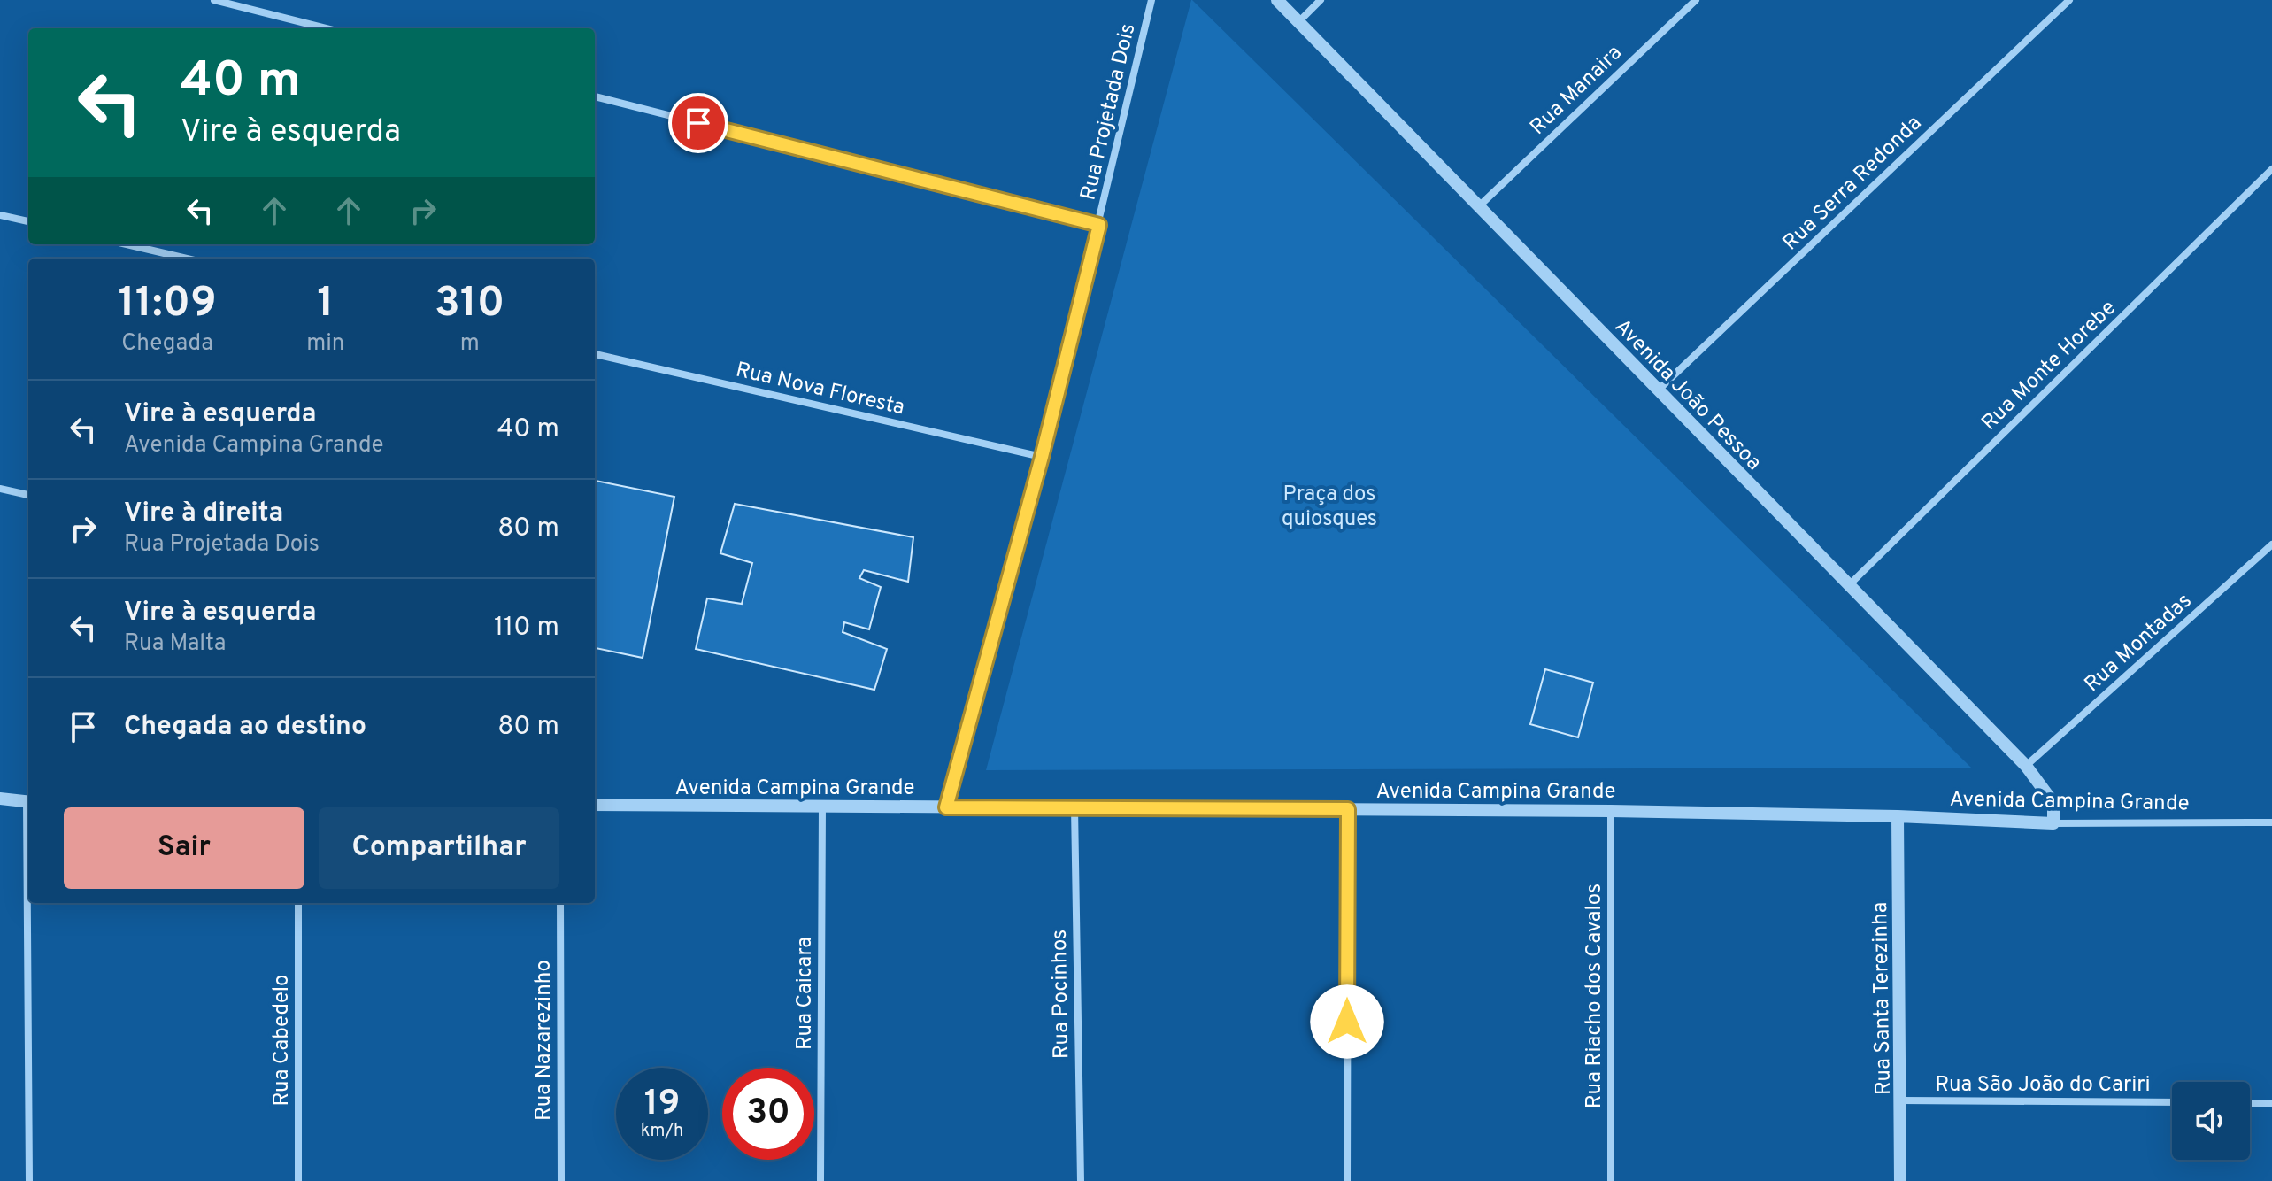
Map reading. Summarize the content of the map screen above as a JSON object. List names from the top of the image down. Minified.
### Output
{"streets":{"street":["Rua Manaira","Rua Projetada Dois","Rua Serra Redonda","Rua Monte Horebe","Rua Nova Floresta","Avenida João Pessoa","Rua Montadas","Avenida Campina Grande","Rua Caicara","Rua Pocinhos","Rua Riacho dos Cavalos","Rua Santa Terezinha","Rua Cabedelo","Rua Nazarezinho","Rua São João do Cariri"]},"crossings":[["Rua Manaira","Avenida João Pessoa"],["Rua Projetada Dois","Rua Nova Floresta"],["Rua Projetada Dois","Avenida Campina Grande"],["Rua Serra Redonda","Avenida João Pessoa"],["Rua Monte Horebe","Avenida João Pessoa"],["Avenida João Pessoa","Rua Montadas"],["Avenida João Pessoa","Avenida Campina Grande"],["Avenida Campina Grande","Rua Caicara"],["Avenida Campina Grande","Rua Pocinhos"],["Avenida Campina Grande","Rua Riacho dos Cavalos"],["Avenida Campina Grande","Rua Santa Terezinha"],["Rua Santa Terezinha","Rua São João do Cariri"]],"parks":["Praça dos quiosques"],"page":{"turn":["40 m","Vire à esquerda"],"eta":["11:09","Chegada","1","min","310","m"],"list":[{"name":"Vire à esquerda","note":"Avenida Campina Grande","value":"40 m"},{"name":"Vire à direita","note":"Rua Projetada Dois","value":"80 m"},{"name":"Vire à esquerda","note":"Rua Malta","value":"110 m"},{"name":"Chegada ao destino","value":"80 m"}],"buttons":["Sair","Compartilhar"],"speed":"19 km/h","limit":"30"}}
